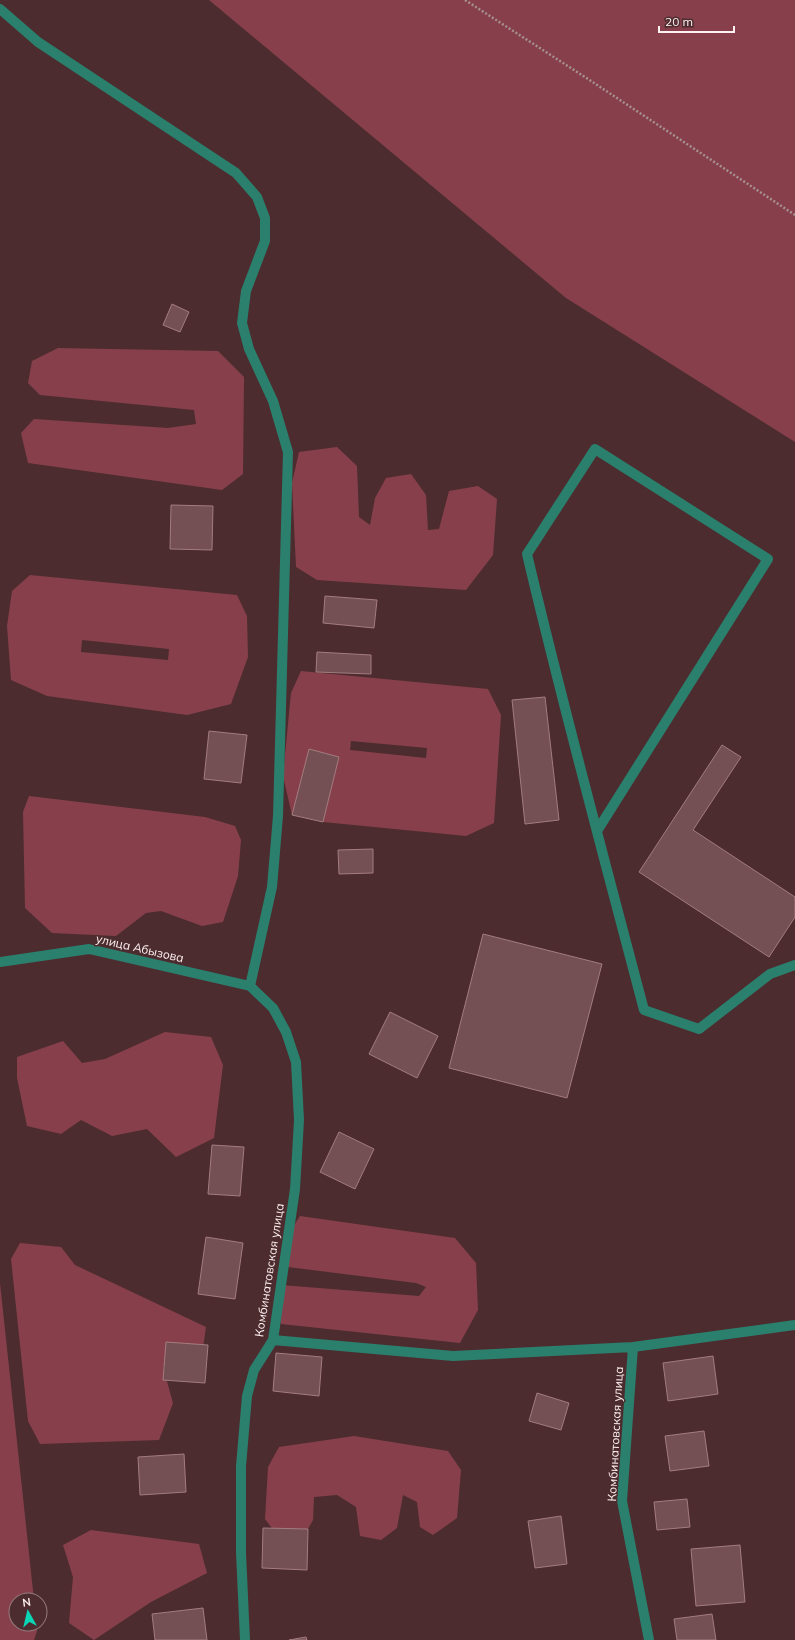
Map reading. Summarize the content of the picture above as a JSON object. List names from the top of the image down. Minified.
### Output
{"streets":{"street":["улица Абызова","Комбинатовская улица"]},"crossings":[["улица Абызова","Комбинатовская улица"]],"scale_bar":"20 m","north":"top"}
